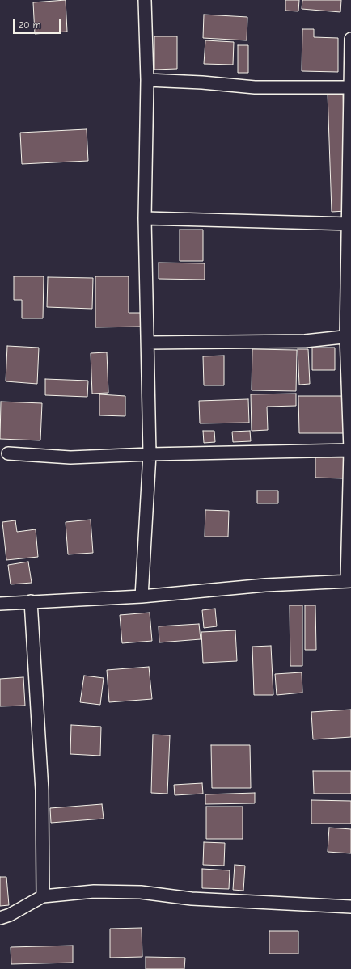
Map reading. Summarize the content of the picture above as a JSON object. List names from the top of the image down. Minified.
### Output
{"scale_bar":"20 m"}
